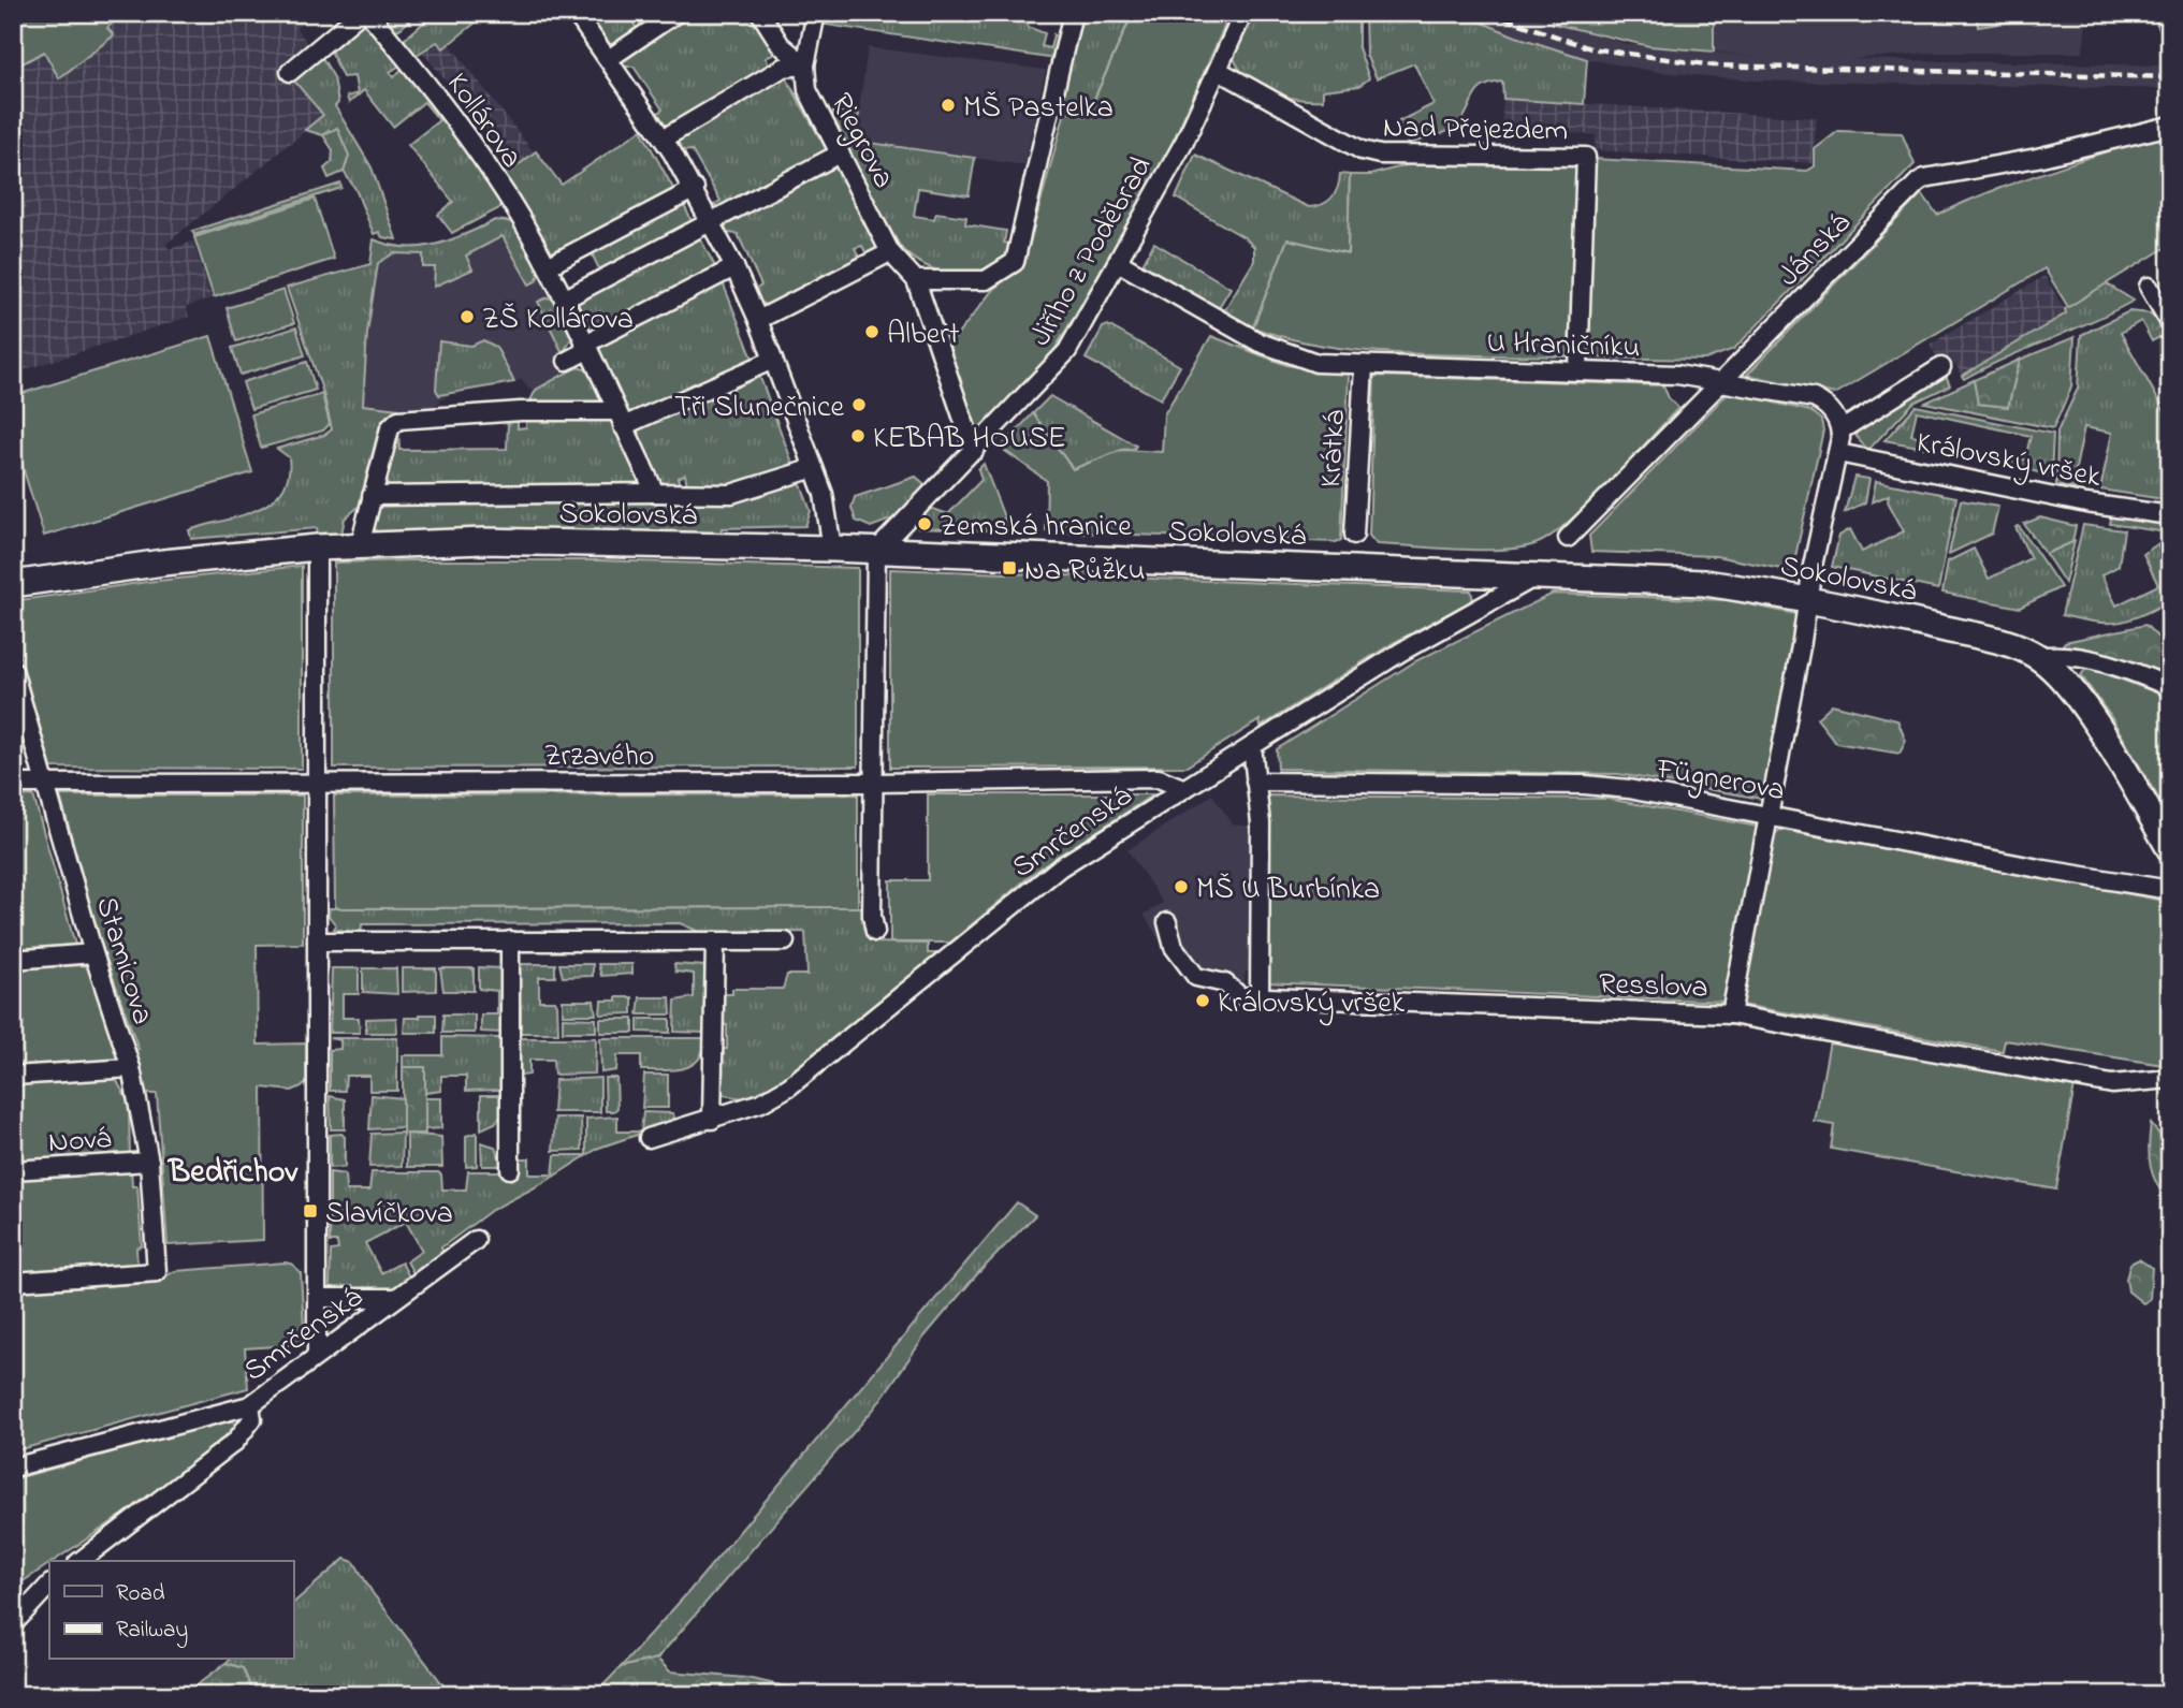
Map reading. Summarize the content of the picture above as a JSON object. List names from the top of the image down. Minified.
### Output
{"streets":{"street":["Kollárova","Nad Přejezdem","Riegrova","Jánská","Jiřího z Poděbrad","U Hraničníku","Krátká","Královský vršek","Sokolovská","Zrzavého","Fügnerova","Smrčenská","Stamicova","Resslova","Nová"]},"crossings":[["Kollárova","Sokolovská"],["Nad Přejezdem","Jiřího z Poděbrad"],["Nad Přejezdem","U Hraničníku"],["Riegrova","Jiřího z Poděbrad"],["Jánská","U Hraničníku"],["Jiřího z Poděbrad","U Hraničníku"],["Jiřího z Poděbrad","Sokolovská"],["U Hraničníku","Krátká"],["U Hraničníku","Královský vršek"],["Sokolovská","Smrčenská"],["Zrzavého","Smrčenská"],["Zrzavého","Stamicova"],["Stamicova","Nová"]],"districts":["Bedřichov"],"places":{"other":["MŠ Pastelka","ZŠ Kollárova","Albert","Tři Slunečnice","KEBAB HOUSE","Zemská hranice","MŠ U Burbínka","Královský vršek"],"transit":["Na Růžku","Slavíčkova"]},"legend":["Road","Railway"]}
